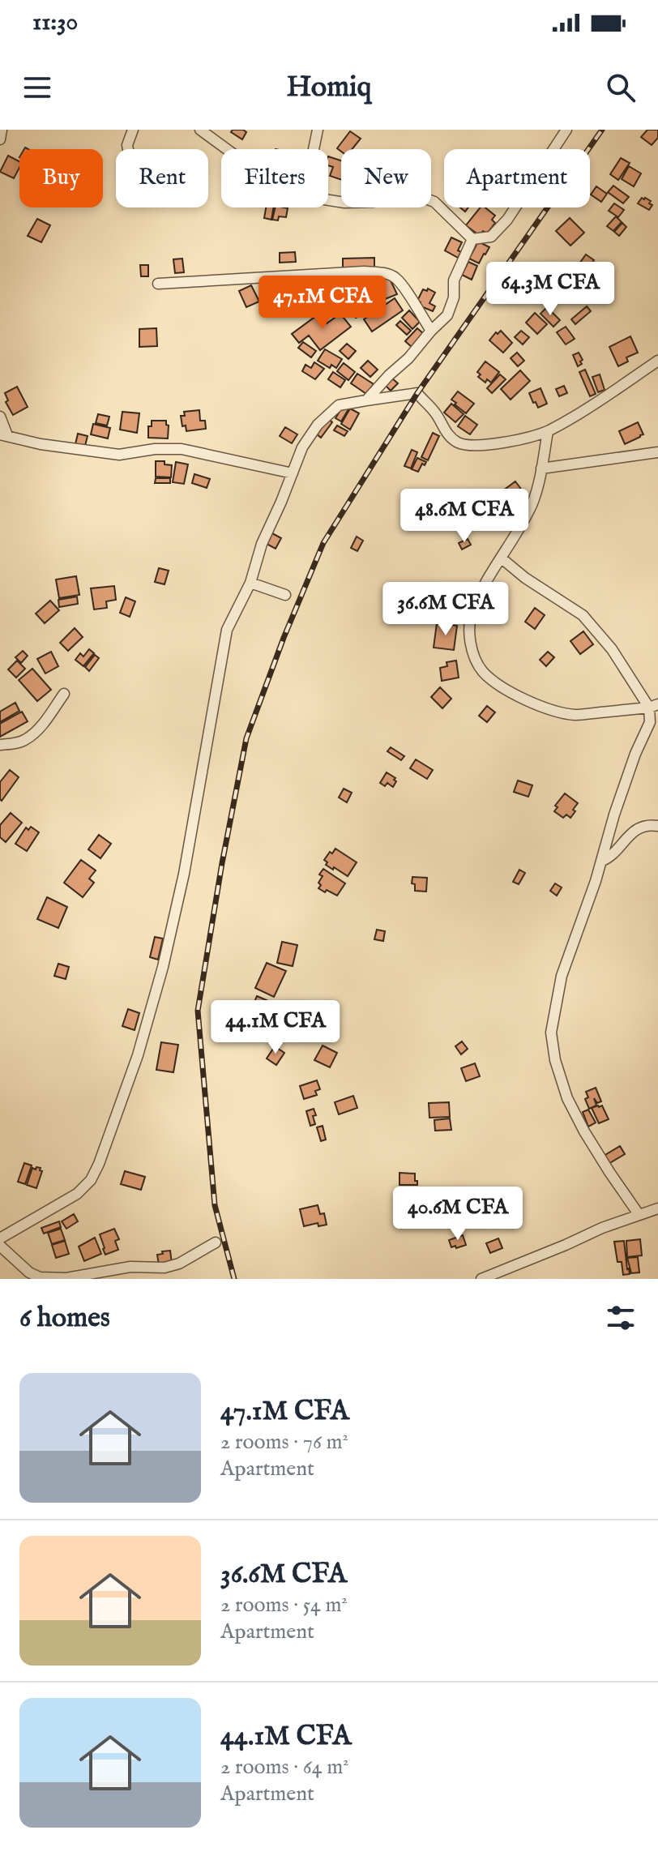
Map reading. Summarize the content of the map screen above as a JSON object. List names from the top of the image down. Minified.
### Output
{"page":{"status":"11:30","header":"Homiq","chip":["Buy","Rent","Filters","New","Apartment"],"price":["64.3M CFA","47.1M CFA","48.6M CFA","36.6M CFA","44.1M CFA","40.6M CFA"],"heading":"6 homes","list":[{"name":"47.1M CFA","note":"2 rooms · 76 m² · Apartment"},{"name":"36.6M CFA","note":"2 rooms · 54 m² · Apartment"},{"name":"44.1M CFA","note":"2 rooms · 64 m² · Apartment"}]}}
